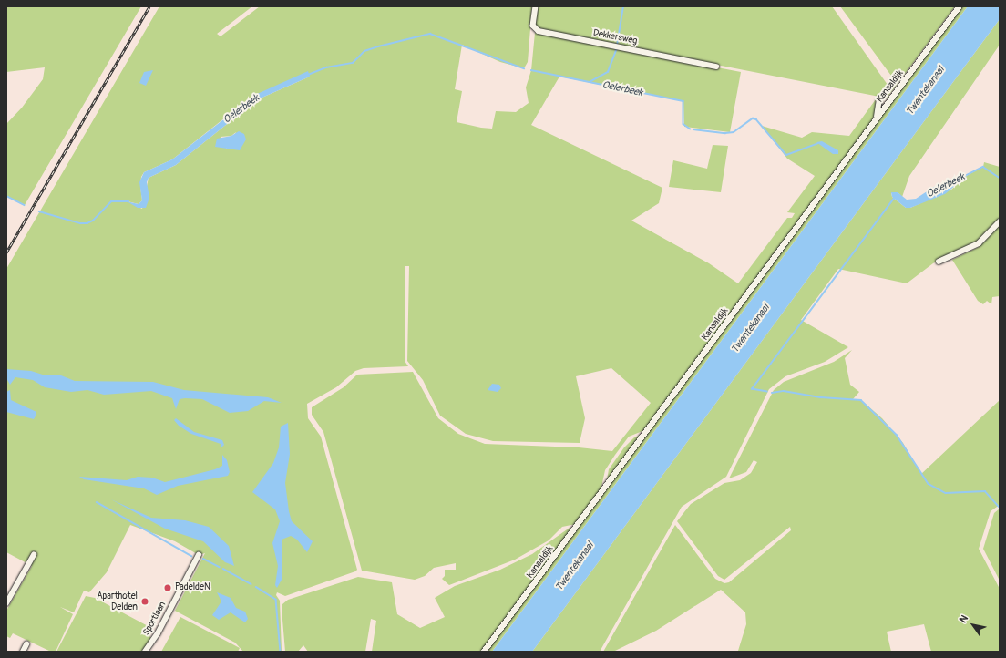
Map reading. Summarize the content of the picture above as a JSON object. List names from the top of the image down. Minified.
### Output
{"streets":{"street":["Dekkersweg","Kanaaldijk","Sportlaan"]},"water":["Oelerbeek","Twentekanaal"],"places":["PadeldeN","Aparthotel Delden"],"north":"top left"}
